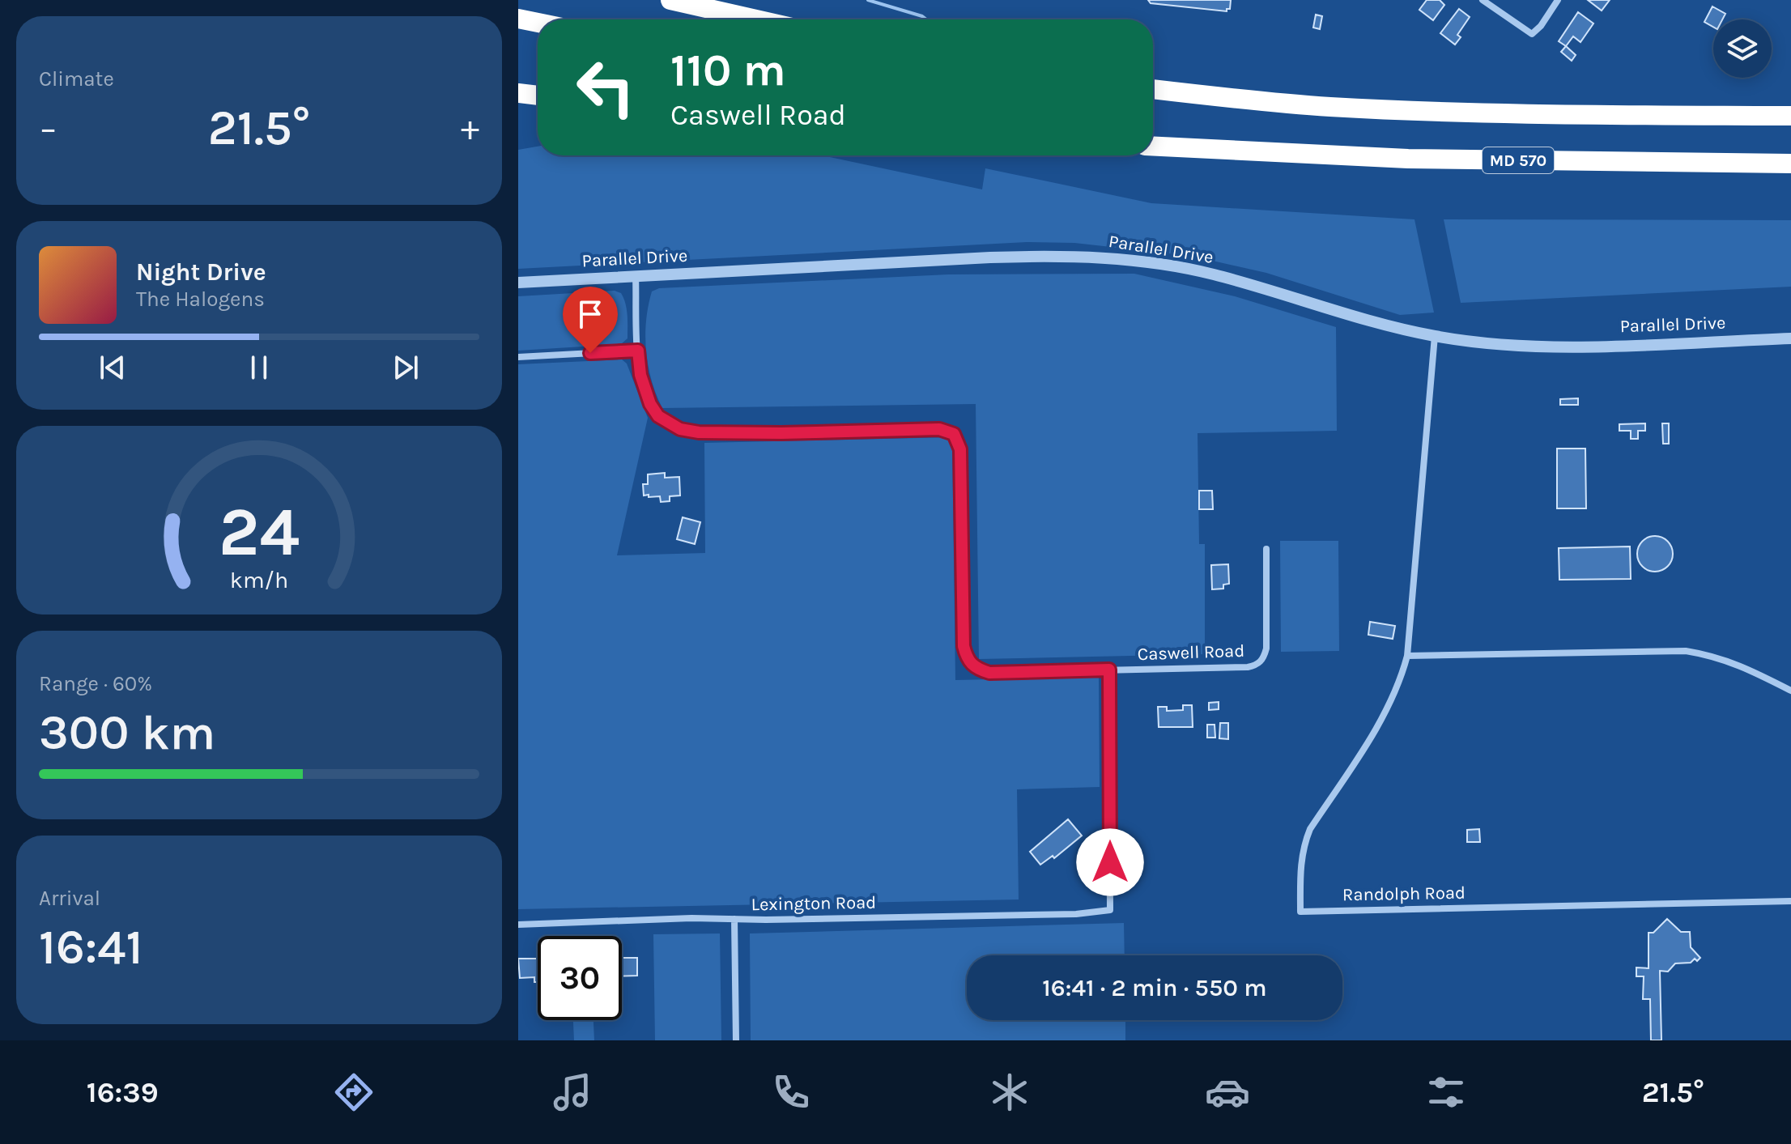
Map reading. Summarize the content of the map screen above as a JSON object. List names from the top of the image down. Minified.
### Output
{"streets":{"highway":["MD 570"],"street":["Parallel Drive","Caswell Road","Randolph Road","Lexington Road"]},"crossings":[["Parallel Drive","Randolph Road"],["Caswell Road","Lexington Road"]],"page":{"tile":["Climate",["Range · 60%","300 km"],["Arrival","16:41"]],"turn":["110 m","Caswell Road"],"heat":["−","21.5°","+"],"song":["Night Drive","The Halogens"],"limit":"30","trip":"16:41 · 2 min · 550 m","tabs":["16:39","21.5°"],"gauge":["24","km/h"]}}
